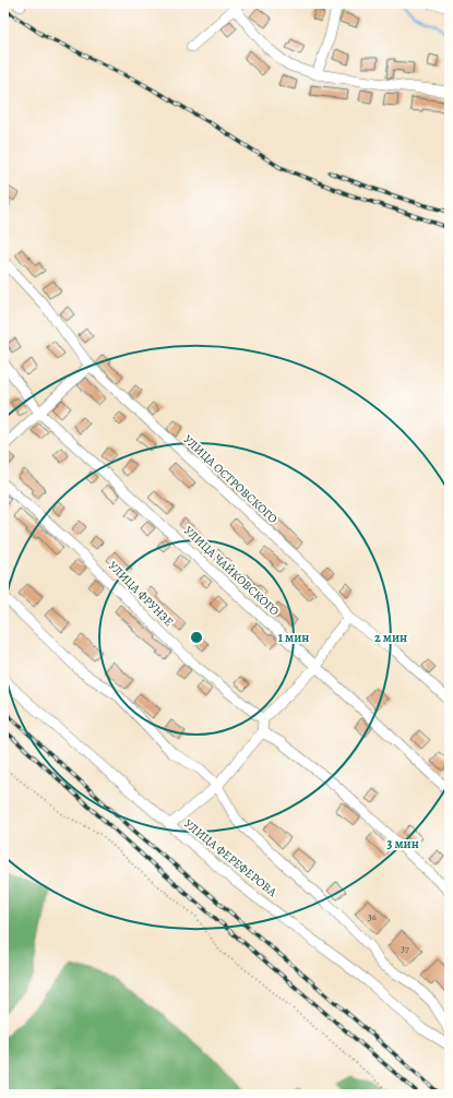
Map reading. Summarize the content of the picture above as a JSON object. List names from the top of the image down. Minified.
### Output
{"streets":{"street":["УЛИЦА ОСТРОВСКОГО","УЛИЦА ЧАЙКОВСКОГО","УЛИЦА ФРУНЗЕ","УЛИЦА ФЕРЕФЕРОВА"]},"house_numbers":["36","37"],"rings":["1 мин","2 мин","3 мин"]}
